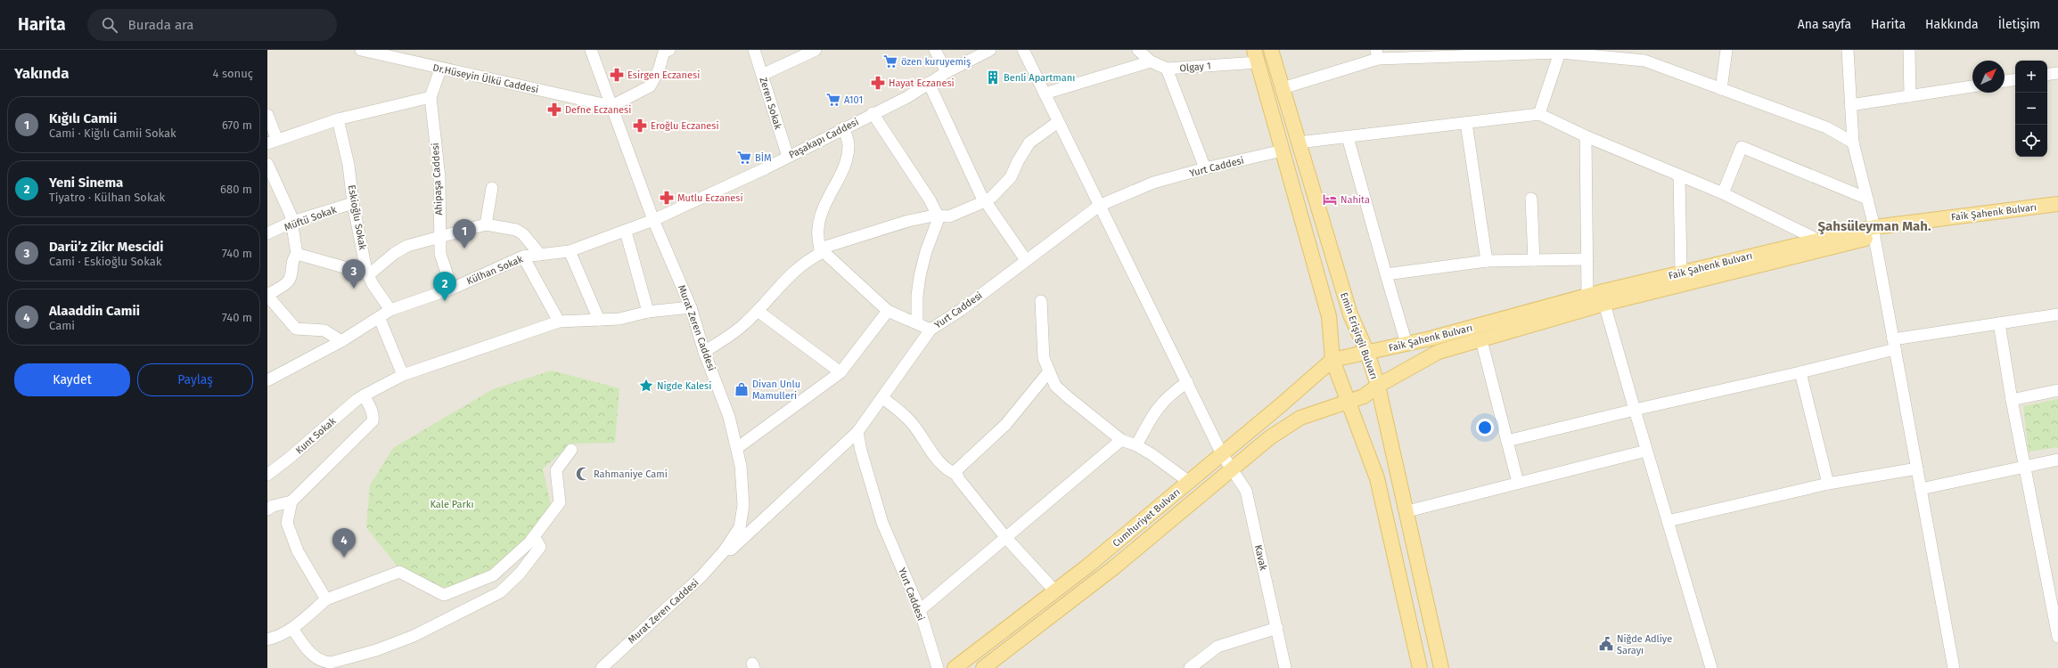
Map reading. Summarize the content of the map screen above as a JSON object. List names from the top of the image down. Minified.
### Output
{"streets":{"main road":["Faik Şahenk Bulvarı","Emin Erişirgil Bulvarı","Cumhuriyet Bulvarı"],"street":["Olgay 1","Dr.Hüseyin Ülkü Caddesi","Zeren Sokak","Paşakapı Caddesi","Yurt Caddesi","Ahipaşa Caddesi","Eskioğlu Sokak","Müftü Sokak","Külhan Sokak","Murat Zeren Caddesi","Kunt Sokak","Kavak"]},"crossings":[["Olgay 1","Emin Erişirgil Bulvarı"],["Dr.Hüseyin Ülkü Caddesi","Ahipaşa Caddesi"],["Dr.Hüseyin Ülkü Caddesi","Murat Zeren Caddesi"],["Zeren Sokak","Paşakapı Caddesi"],["Paşakapı Caddesi","Külhan Sokak"],["Paşakapı Caddesi","Murat Zeren Caddesi"],["Yurt Caddesi","Emin Erişirgil Bulvarı"],["Yurt Caddesi","Kavak"],["Ahipaşa Caddesi","Külhan Sokak"],["Faik Şahenk Bulvarı","Emin Erişirgil Bulvarı"],["Faik Şahenk Bulvarı","Cumhuriyet Bulvarı"],["Eskioğlu Sokak","Müftü Sokak"],["Eskioğlu Sokak","Külhan Sokak"],["Külhan Sokak","Murat Zeren Caddesi"],["Murat Zeren Caddesi","Kunt Sokak"],["Emin Erişirgil Bulvarı","Cumhuriyet Bulvarı"],["Cumhuriyet Bulvarı","Kavak"]],"districts":["Şahsüleyman Mah."],"parks":["Kale Parkı"],"places":{"supermarket":["özen kuruyemiş","A101","BİM"],"pharmacy":["Esirgen Eczanesi","Hayat Eczanesi","Defne Eczanesi","Eroğlu Eczanesi","Mutlu Eczanesi"],"building":["Benli Apartmanı"],"hotel":["Nahita"],"place":["Nigde Kalesi"],"shop":["Divan Unlu Mamulleri"],"mosque":["Rahmaniye Cami"],"public building":["Niğde Adliye Sarayı"]},"north":"top right","page":{"header":"Harita","search":"Burada ara","nav":["Ana sayfa","Harita","Hakkında","İletişim"],"heading":["Yakında","4 sonuç"],"map_buttons":["+","−"],"list":[{"mark":"1","name":"Kığılı Camii","note":"Cami · Kiğılı Camii Sokak","value":"670 m"},{"mark":"2","name":"Yeni Sinema","note":"Tiyatro · Külhan Sokak","value":"680 m"},{"mark":"3","name":"Darü’z Zikr Mescidi","note":"Cami · Eskioğlu Sokak","value":"740 m"},{"mark":"4","name":"Alaaddin Camii","note":"Cami","value":"740 m"}],"pins":["1","3","2","4"],"buttons":["Kaydet","Paylaş"]}}
